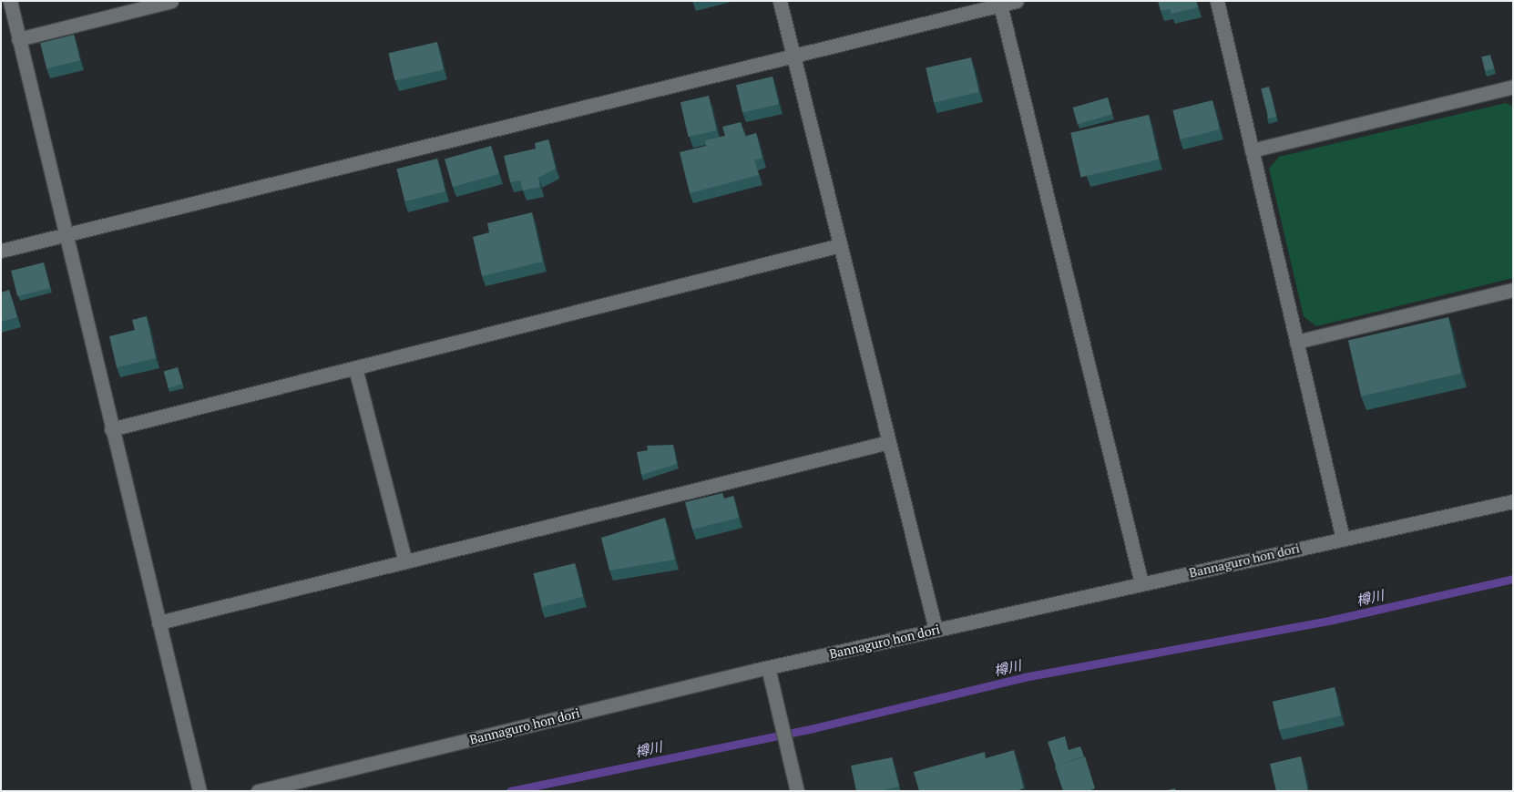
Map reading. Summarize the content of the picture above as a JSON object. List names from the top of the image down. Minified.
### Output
{"streets":{"street":["Bannaguro hon dori"]},"water":["樽川"]}
